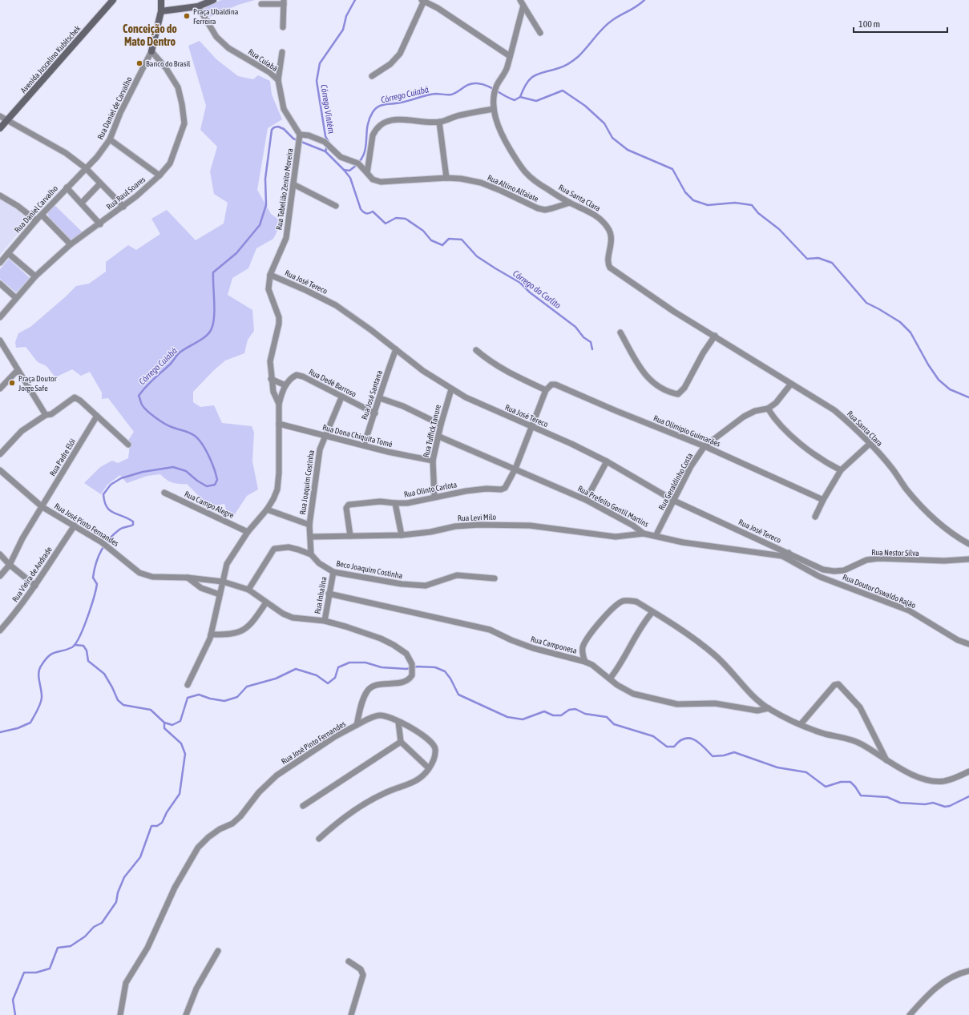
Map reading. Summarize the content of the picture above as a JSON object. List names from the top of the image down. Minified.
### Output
{"streets":{"main road":["Avenida Juscelino Kubitschek"],"street":["Rua Cuiabá","Rua Daniel de Carvalho","Rua Altino Alfaiate","Rua Tabelião Zenito Moreira","Rua Raul Soares","Rua Santa Clara","Rua Daniel Carvalho","Rua José Tereco","Rua Dedé Barroso","Rua José Santana","Rua Tuffick Tanure","Rua Olímipio Guimarães","Rua Dona Chiquita Tomé","Rua Padre Elói","Rua Geraldinho Costa","Rua Joaquim Costinha","Rua Olinto Carlota","Rua Campo Alegre","Rua Prefeito Gentil Martins","Rua Levi Milo","Rua José Pinto Fernandes","Rua Nestor Silva","Beco Joaquim Costinha","Rua Vieira de Andrade","Rua Doutor Oswaldo Rajão","Rua Inhalina","Rua Camponesa"]},"crossings":[["Rua Cuiabá","Rua Tabelião Zenito Moreira"],["Rua Daniel de Carvalho","Rua Raul Soares"],["Rua Daniel de Carvalho","Rua Daniel Carvalho"],["Rua Altino Alfaiate","Rua Santa Clara"],["Rua Tabelião Zenito Moreira","Rua José Tereco"],["Rua Tabelião Zenito Moreira","Rua Dedé Barroso"],["Rua Tabelião Zenito Moreira","Rua Dona Chiquita Tomé"],["Rua Tabelião Zenito Moreira","Rua Campo Alegre"],["Rua Tabelião Zenito Moreira","Rua José Pinto Fernandes"],["Rua Santa Clara","Rua Geraldinho Costa"],["Rua José Tereco","Rua José Santana"],["Rua José Tereco","Rua Tuffick Tanure"],["Rua José Tereco","Rua Geraldinho Costa"],["Rua José Tereco","Rua Nestor Silva"],["Rua Dedé Barroso","Rua José Santana"],["Rua Dedé Barroso","Rua Joaquim Costinha"],["Rua José Santana","Rua Dona Chiquita Tomé"],["Rua Tuffick Tanure","Rua Dona Chiquita Tomé"],["Rua Tuffick Tanure","Rua Olinto Carlota"],["Rua Tuffick Tanure","Rua Prefeito Gentil Martins"],["Rua Olímipio Guimarães","Rua Geraldinho Costa"],["Rua Dona Chiquita Tomé","Rua Joaquim Costinha"],["Rua Padre Elói","Rua José Pinto Fernandes"],["Rua Geraldinho Costa","Rua Prefeito Gentil Martins"],["Rua Joaquim Costinha","Rua Levi Milo"],["Rua Joaquim Costinha","Beco Joaquim Costinha"],["Rua Olinto Carlota","Rua Prefeito Gentil Martins"],["Rua Olinto Carlota","Rua Levi Milo"],["Rua Prefeito Gentil Martins","Rua Levi Milo"],["Rua Prefeito Gentil Martins","Rua Doutor Oswaldo Rajão"],["Rua José Pinto Fernandes","Beco Joaquim Costinha"],["Rua José Pinto Fernandes","Rua Vieira de Andrade"],["Rua José Pinto Fernandes","Rua Inhalina"],["Beco Joaquim Costinha","Rua Inhalina"],["Rua Inhalina","Rua Camponesa"]],"districts":["Conceição do Mato Dentro"],"water":["Córrego Cuiabá","Córrego Vintém","Córrego do Carlito"],"places":["Praça Ubaldina Ferreira","Banco do Brasil","Praça Doutor Jorge Safe"],"scale_bar":"100 m"}
